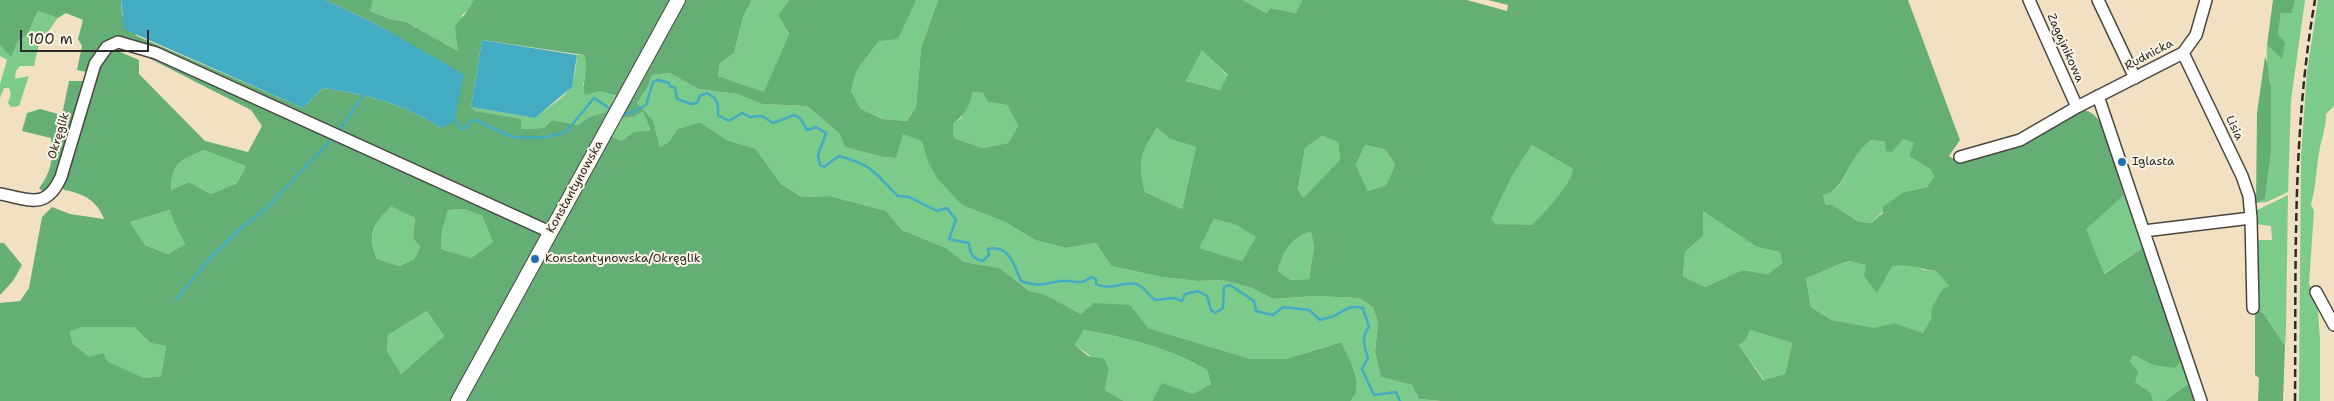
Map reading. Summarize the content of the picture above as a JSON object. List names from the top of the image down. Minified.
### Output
{"streets":{"main road":["Konstantynowska"],"street":["Zagajnikowa","Rudnicka","Lisia","Okręglik"]},"crossings":[["Zagajnikowa","Rudnicka"],["Rudnicka","Lisia"],["Okręglik","Konstantynowska"]],"places":["Iglasta","Konstantynowska/Okręglik"],"scale_bar":"100 m"}
